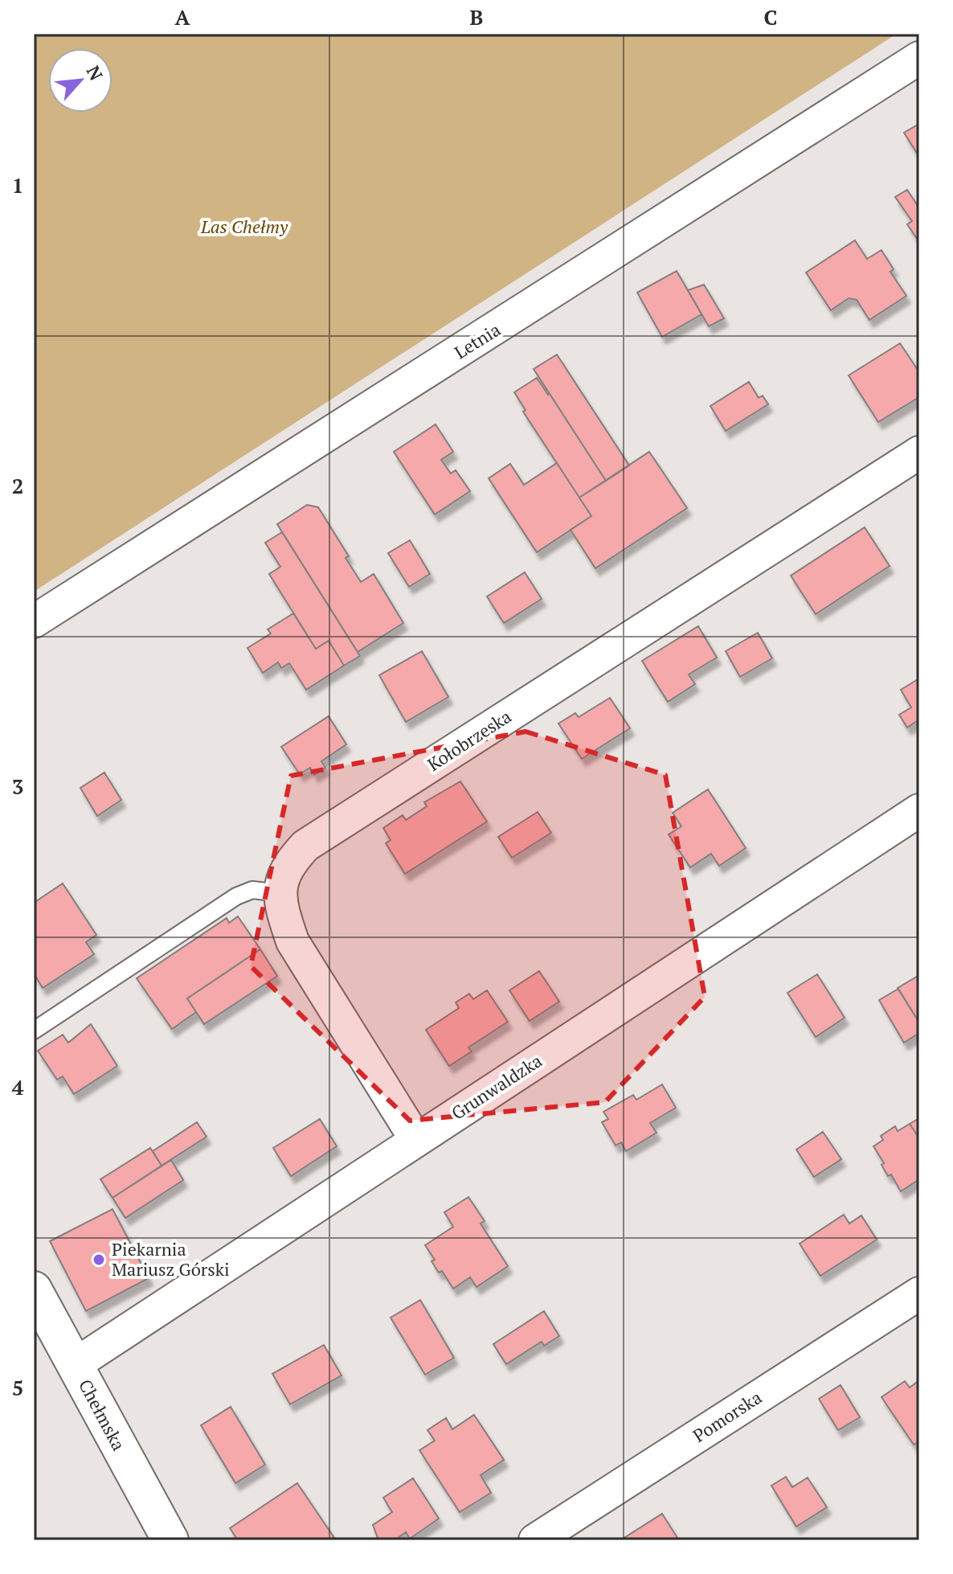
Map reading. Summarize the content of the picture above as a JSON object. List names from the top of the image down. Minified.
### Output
{"streets":{"street":["Letnia","Kołobrzeska","Grunwaldzka","Chełmska","Pomorska"]},"crossings":[["Kołobrzeska","Grunwaldzka"],["Grunwaldzka","Chełmska"]],"parks":["Las Chełmy"],"places":["Piekarnia Mariusz Górski"],"north":"top right","grid":{"columns":["A","B","C"],"rows":["1","2","3","4","5"]}}
